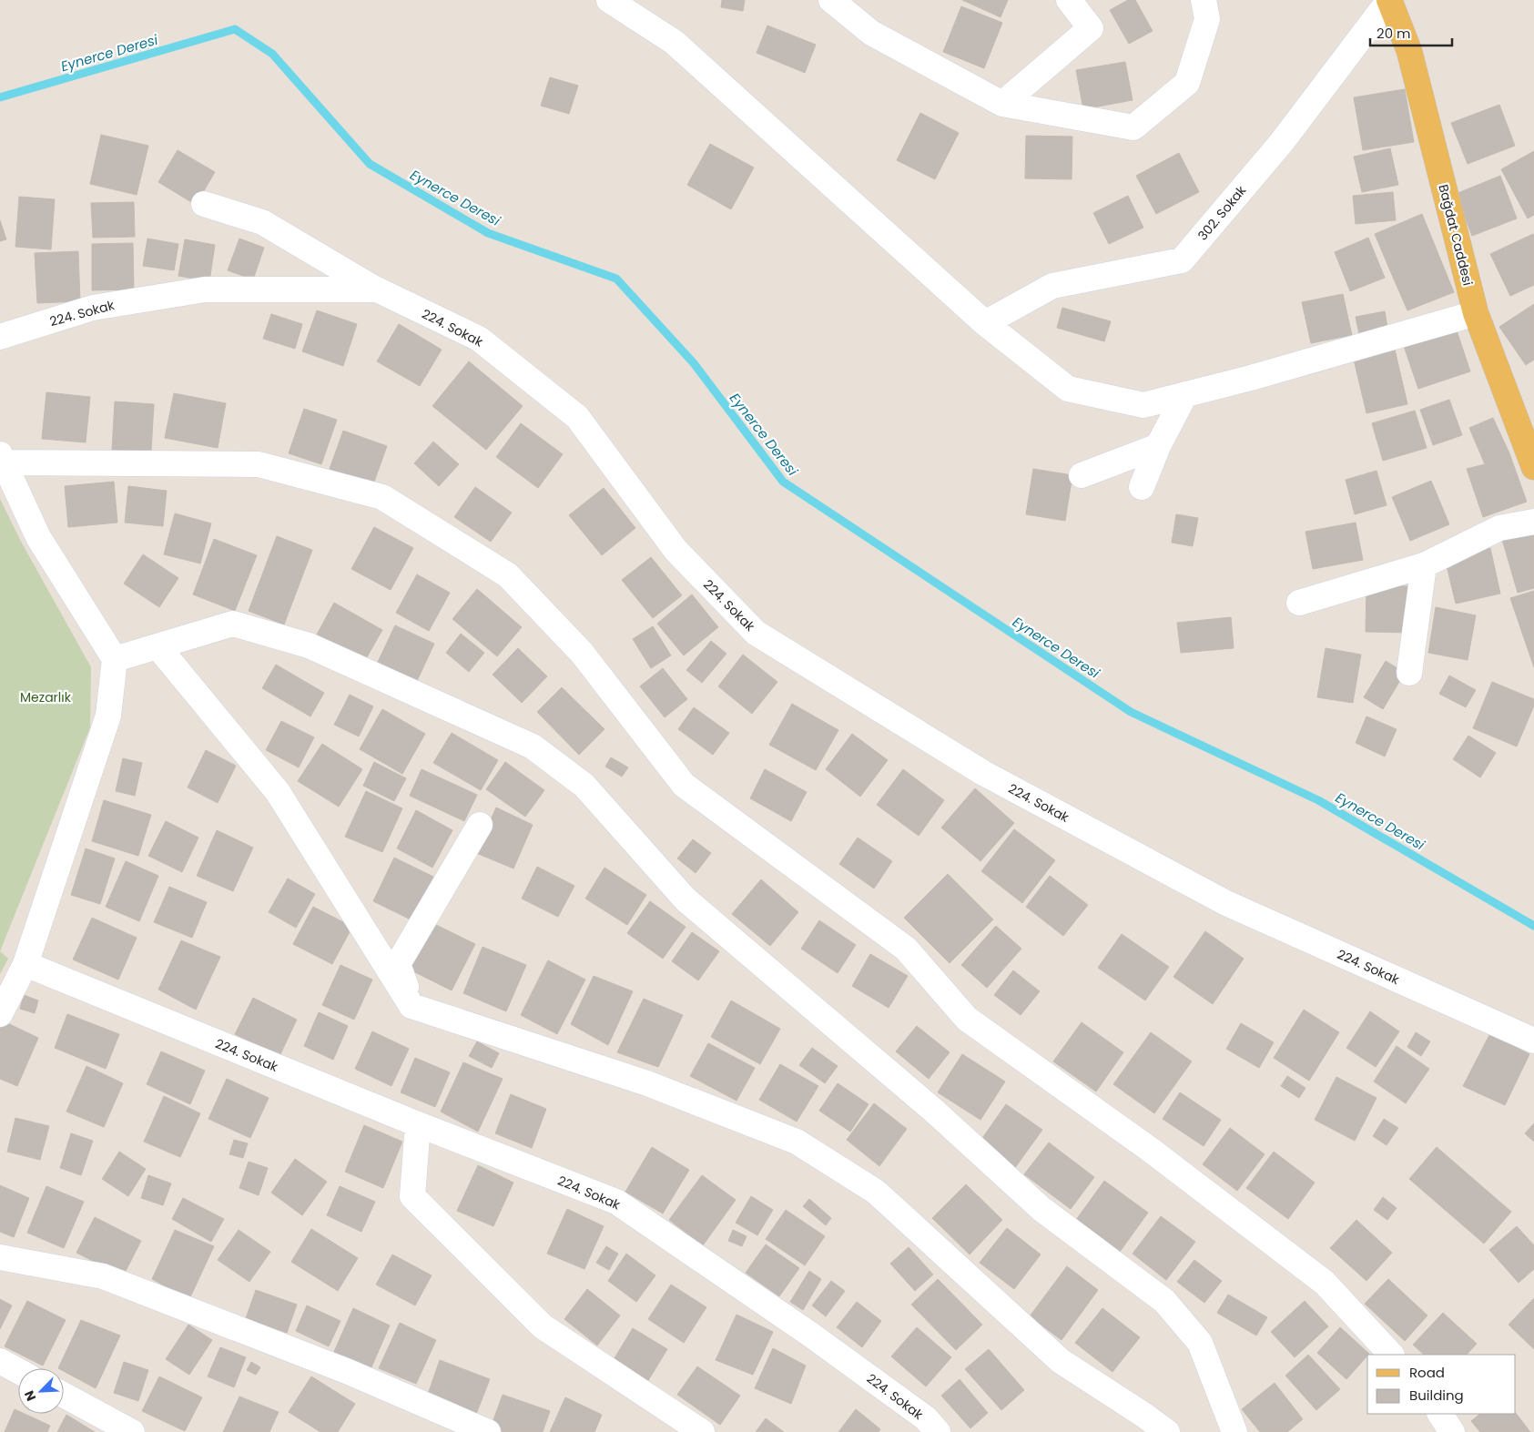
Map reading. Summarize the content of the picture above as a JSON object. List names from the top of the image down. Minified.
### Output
{"streets":{"main road":["Bağdat Caddesi"],"street":["302. Sokak","224. Sokak"]},"crossings":[["302. Sokak","Bağdat Caddesi"]],"water":["Eynerce Deresi"],"parks":["Mezarlık"],"legend":["Road","Building"],"scale_bar":"20 m","north":"bottom left"}
